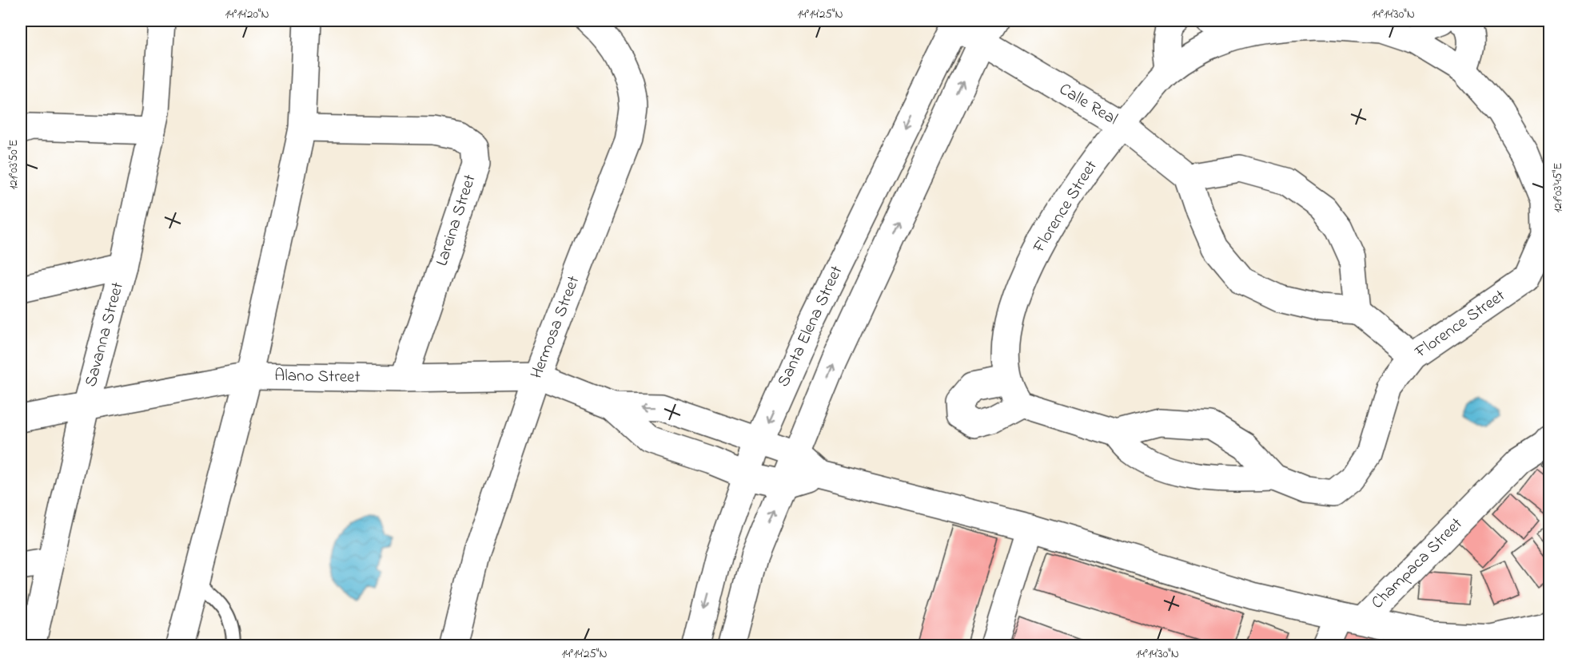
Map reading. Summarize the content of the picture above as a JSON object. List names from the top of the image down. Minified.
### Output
{"streets":{"street":["Calle Real","Florence Street","Lareina Street","Santa Elena Street","Hermosa Street","Savanna Street","Alano Street","Champaca Street"]},"crossings":[["Calle Real","Florence Street"],["Calle Real","Santa Elena Street"],["Lareina Street","Alano Street"],["Hermosa Street","Alano Street"],["Savanna Street","Alano Street"]],"coordinates":["14°14'20\"N","14°14'25\"N","14°14'30\"N","121°03'50\"E","121°03'45\"E"]}
